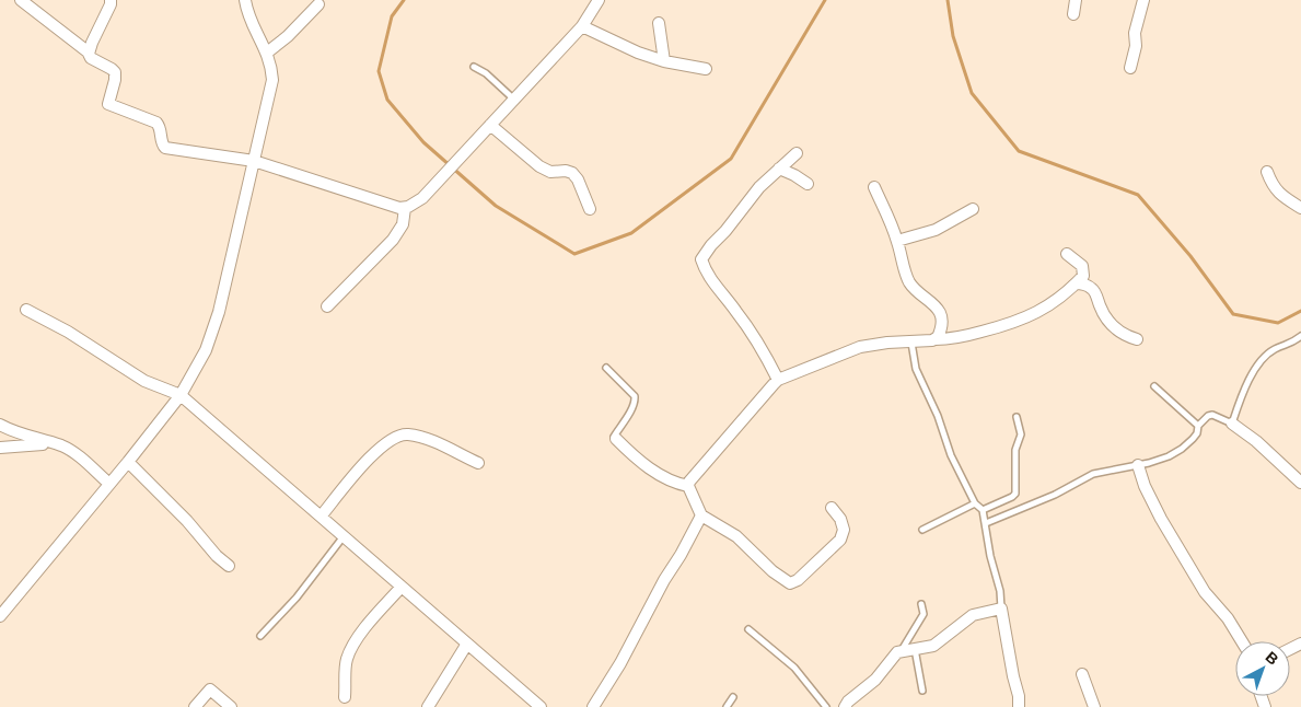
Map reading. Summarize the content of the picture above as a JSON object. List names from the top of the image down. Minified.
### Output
{"north":"top right"}
